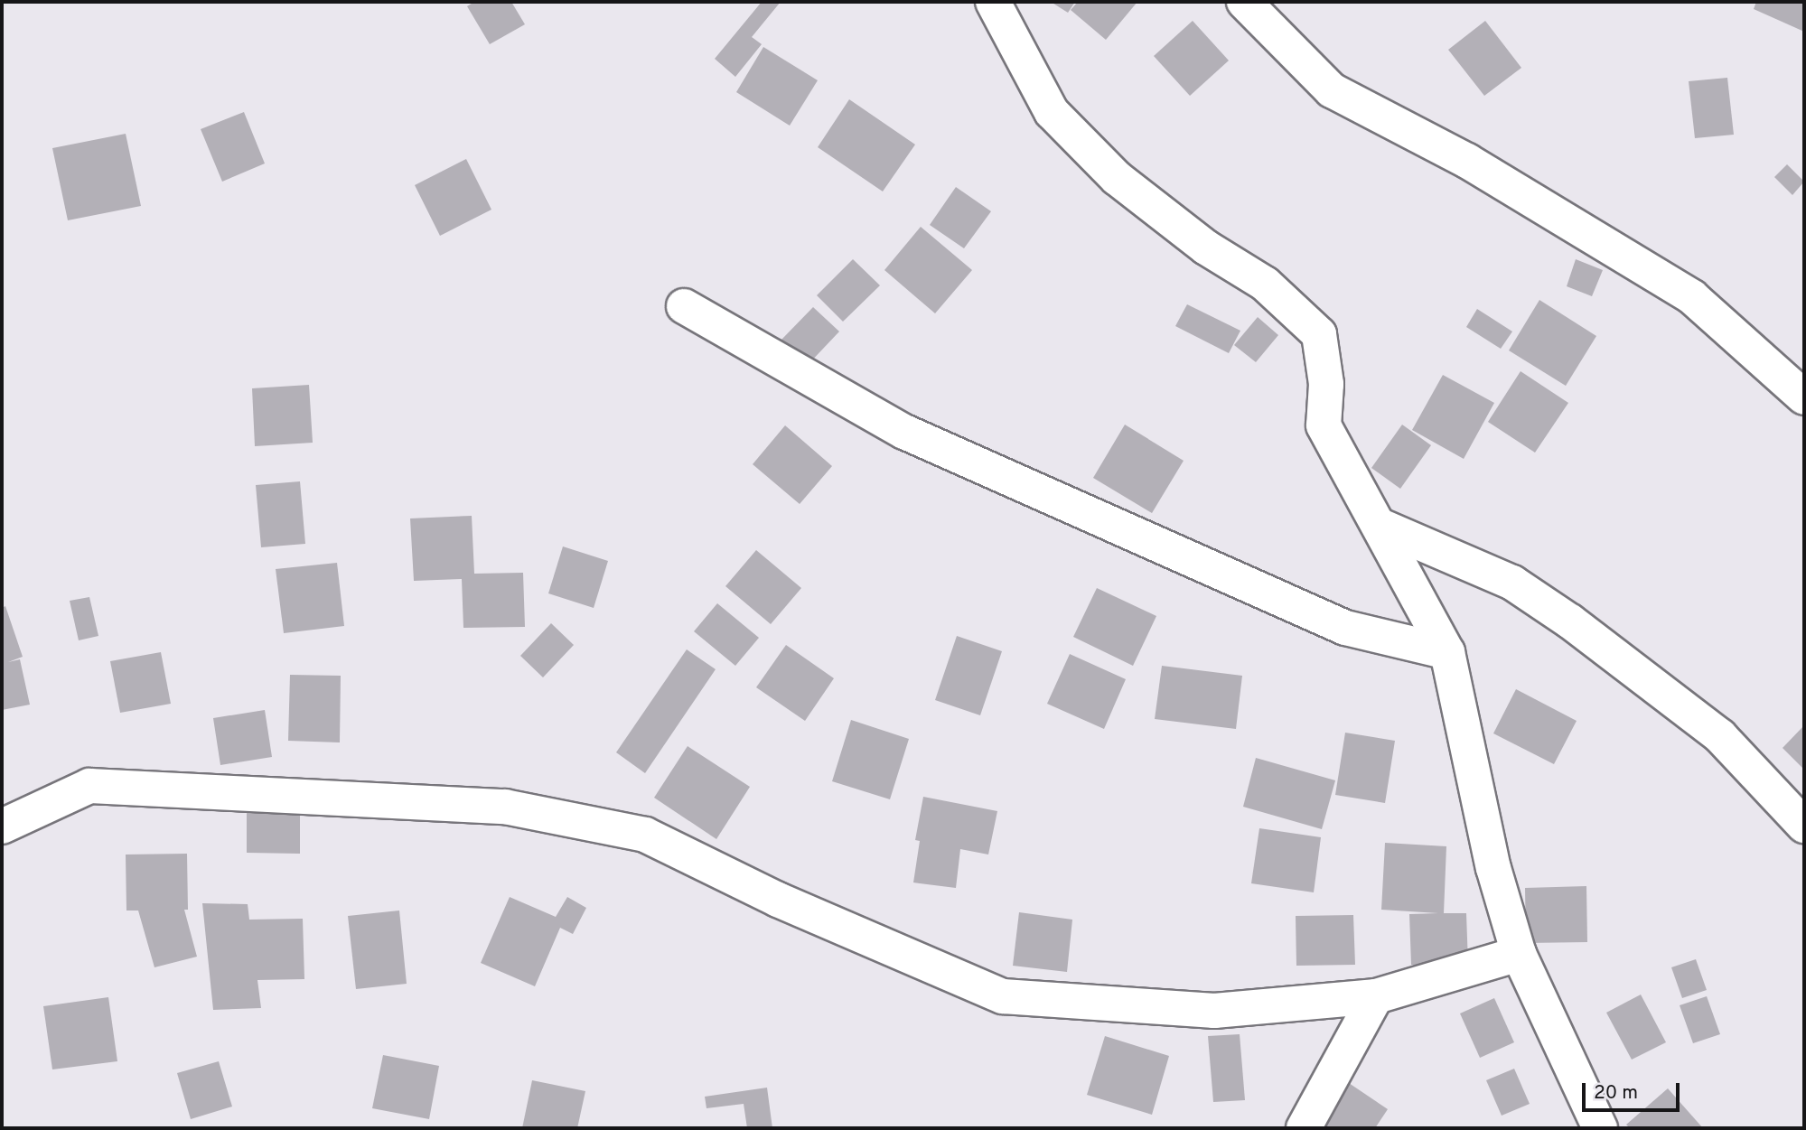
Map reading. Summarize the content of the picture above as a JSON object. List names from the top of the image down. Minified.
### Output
{"scale_bar":"20 m"}
